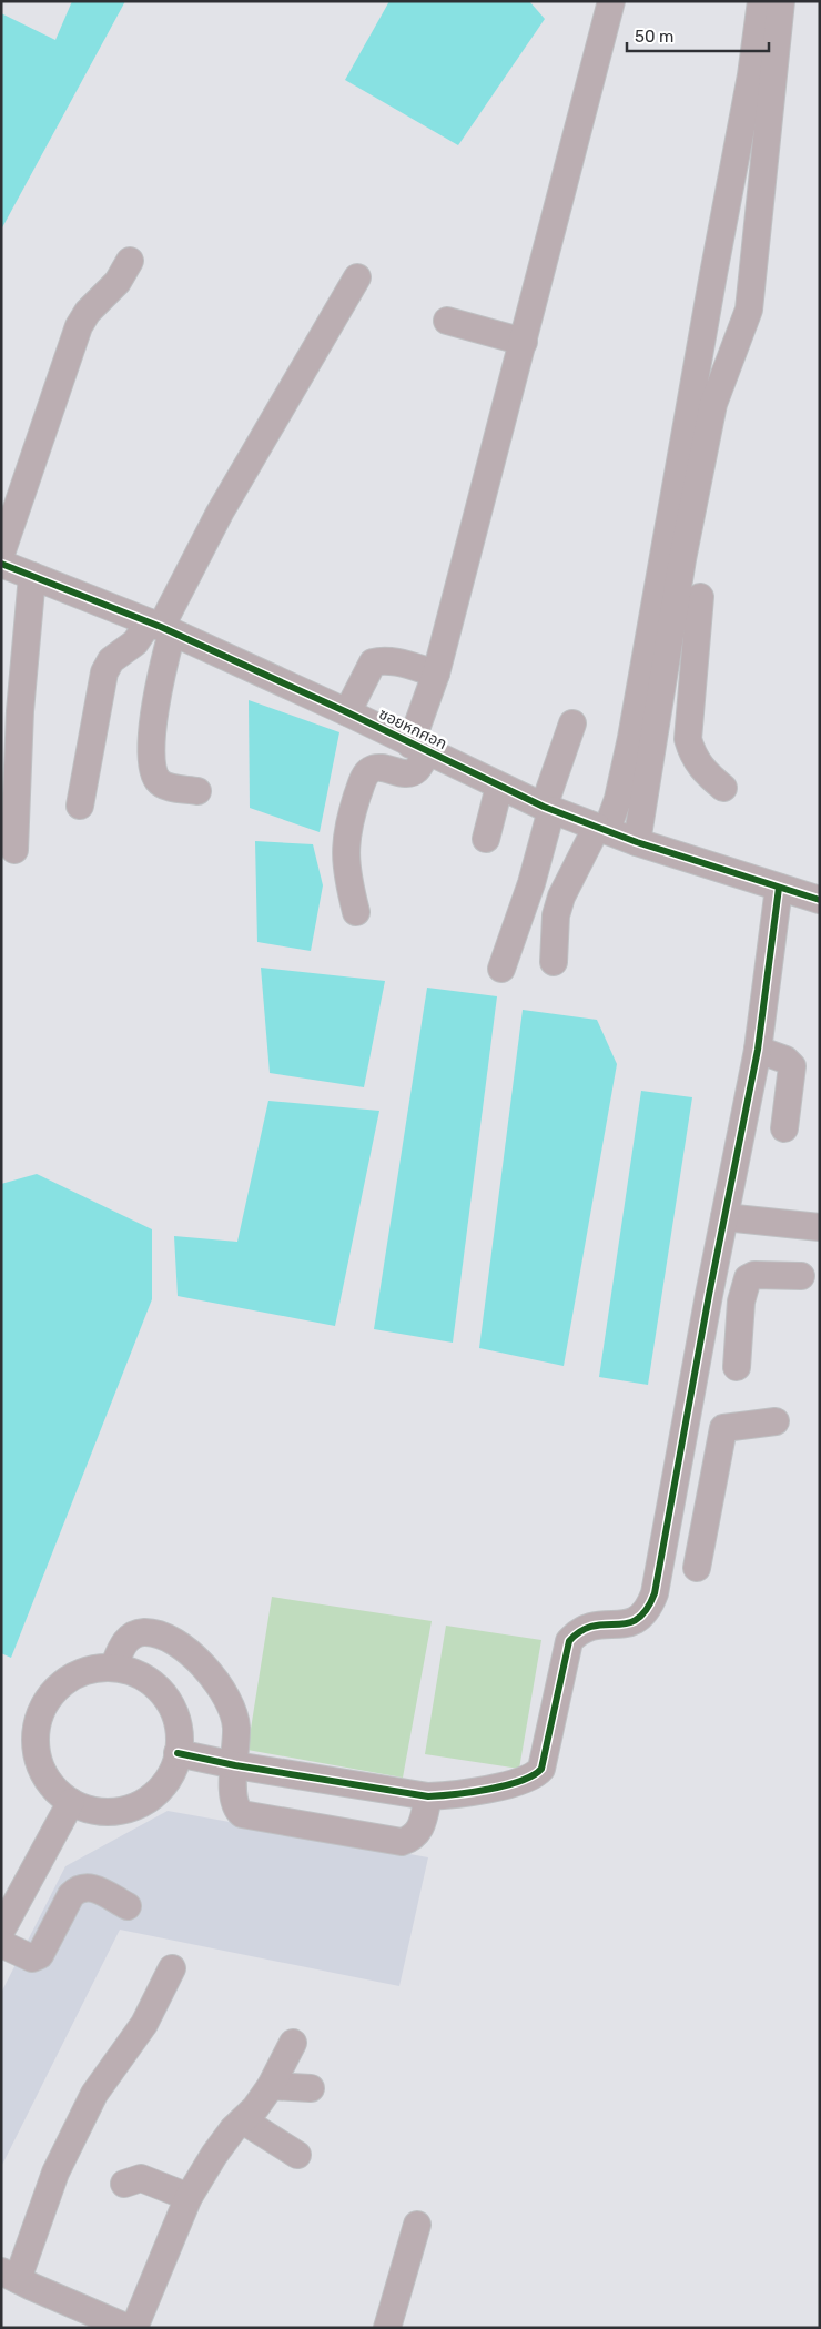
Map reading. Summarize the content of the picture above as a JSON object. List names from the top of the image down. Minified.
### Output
{"streets":{"street":["ซอยหกศอก"]},"scale_bar":"50 m"}
